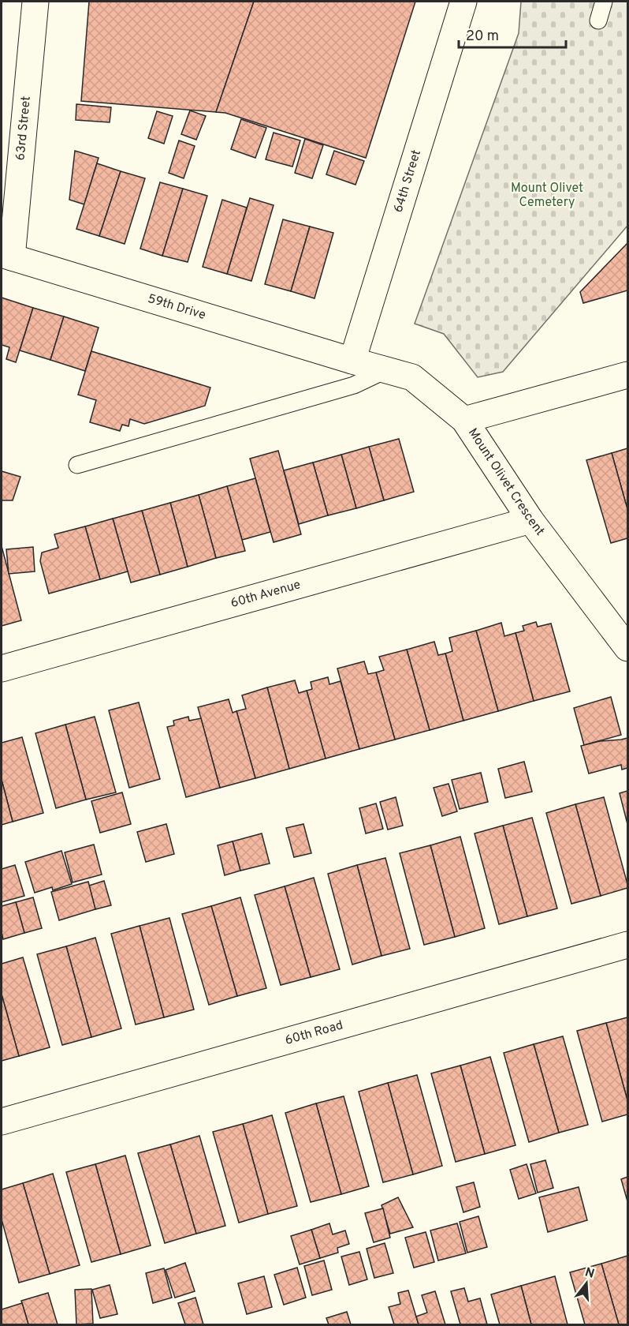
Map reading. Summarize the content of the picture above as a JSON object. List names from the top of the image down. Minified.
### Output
{"streets":{"street":["63rd Street","64th Street","59th Drive","Mount Olivet Crescent","60th Avenue","60th Road"]},"crossings":[["63rd Street","59th Drive"],["64th Street","59th Drive"],["64th Street","Mount Olivet Crescent"],["59th Drive","Mount Olivet Crescent"],["Mount Olivet Crescent","60th Avenue"]],"parks":["Mount Olivet Cemetery"],"scale_bar":"20 m","north":"top"}
